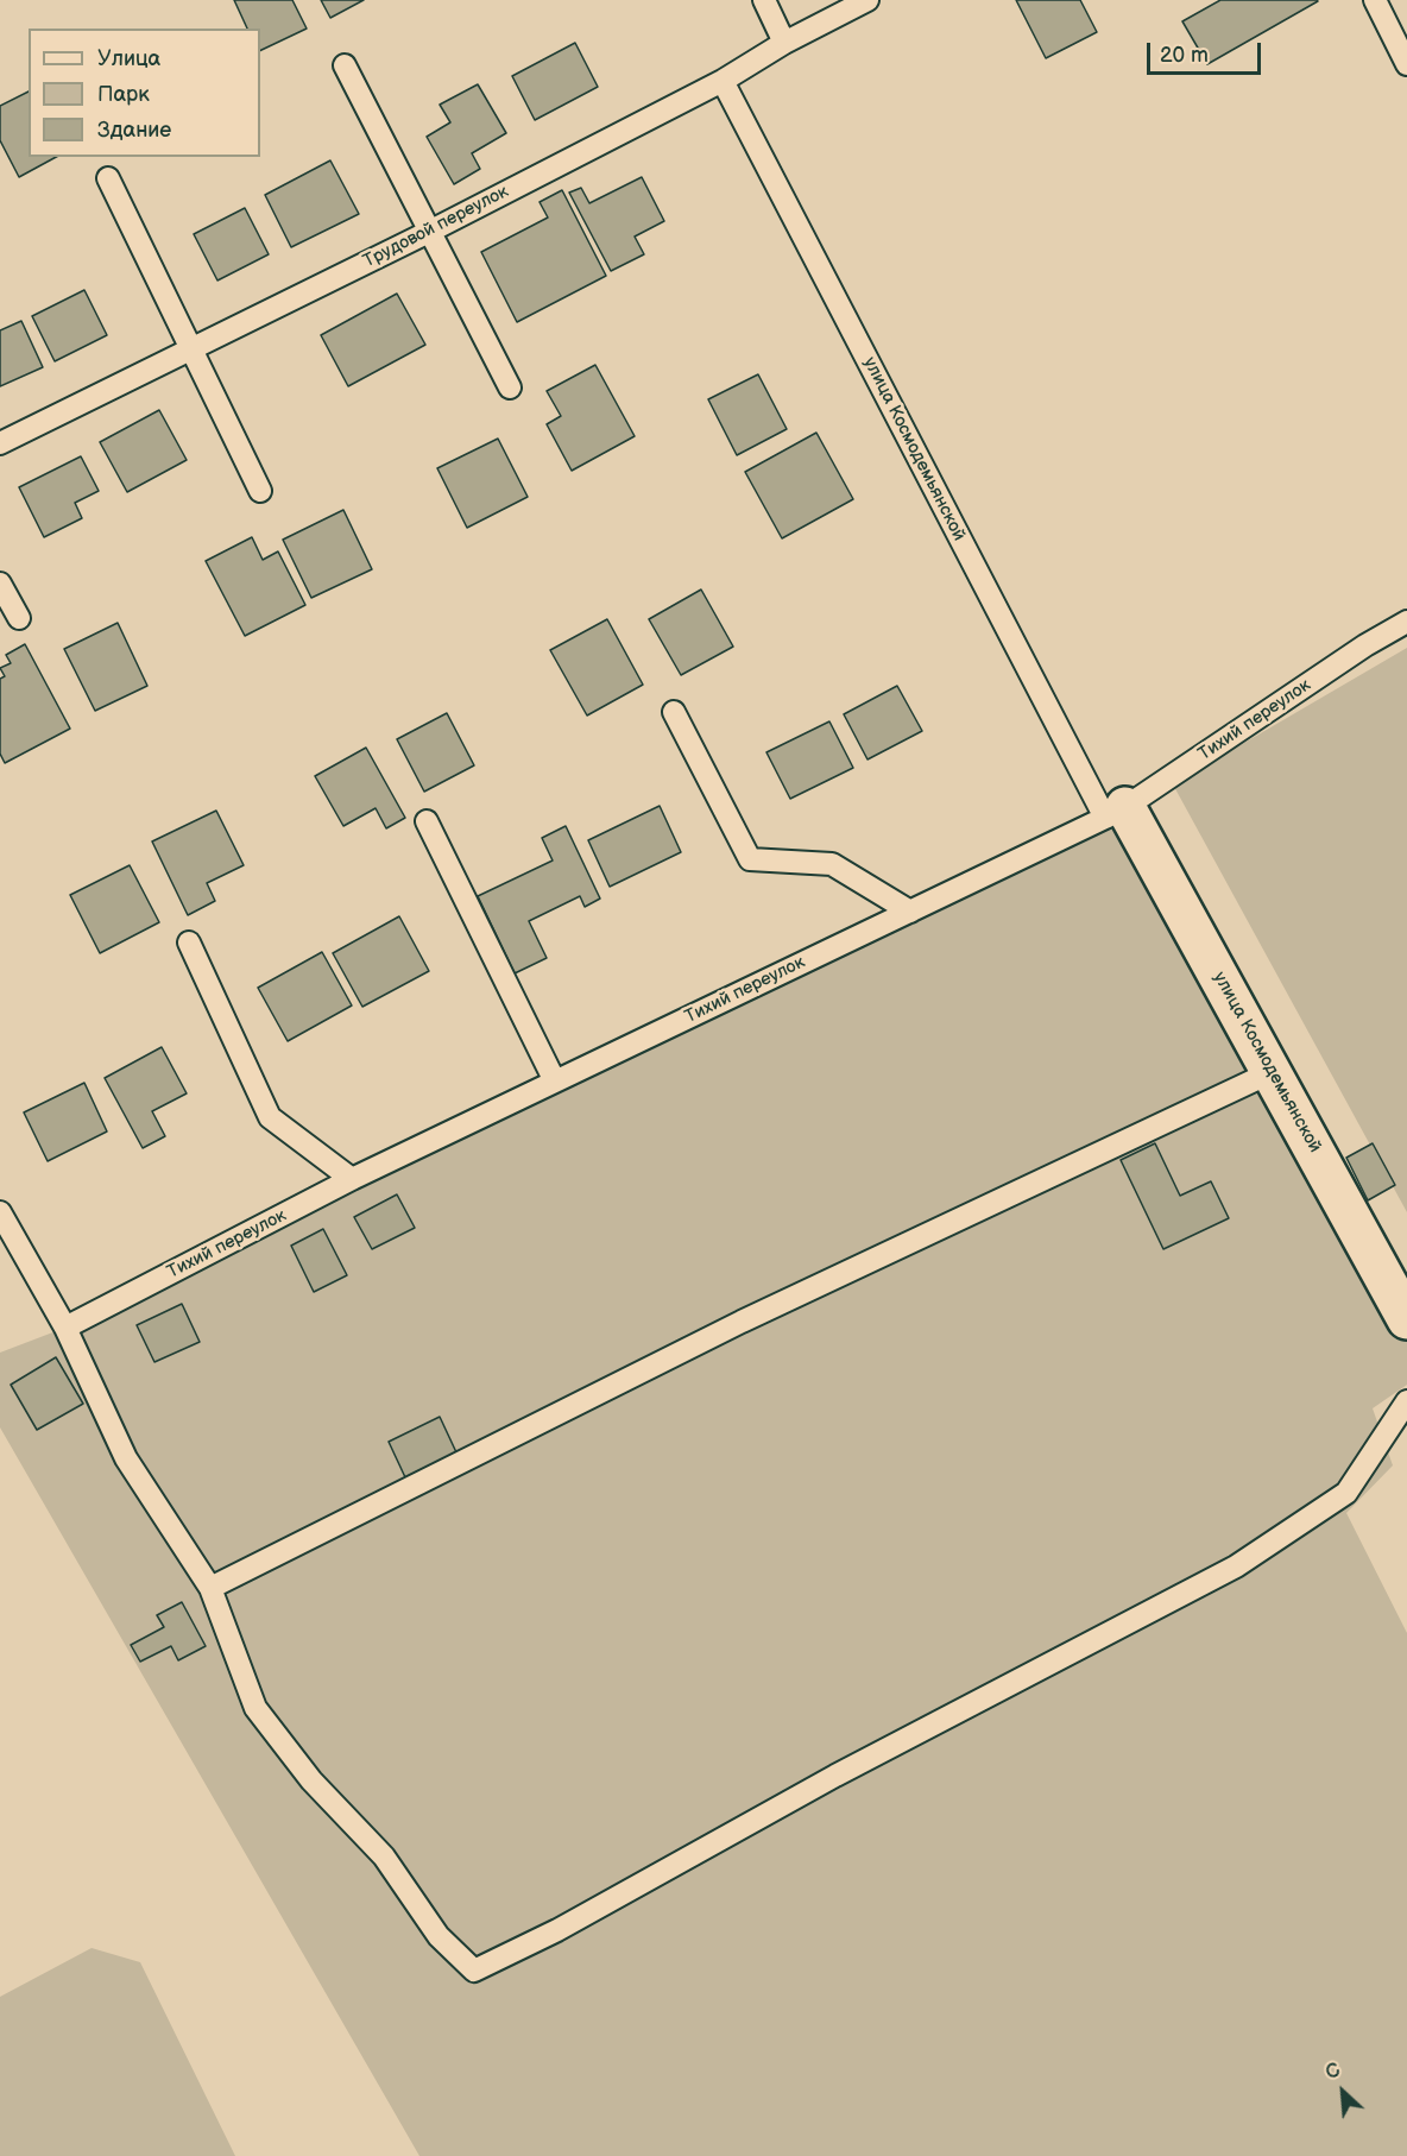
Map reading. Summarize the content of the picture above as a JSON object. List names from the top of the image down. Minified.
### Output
{"streets":{"street":["улица Космодемьянской"],"lane":["Трудовой переулок","Тихий переулок"]},"crossings":[["Трудовой переулок","улица Космодемьянской"],["улица Космодемьянской","Тихий переулок"]],"legend":["Улица","Парк","Здание"],"scale_bar":"20 m","north":"top left"}
